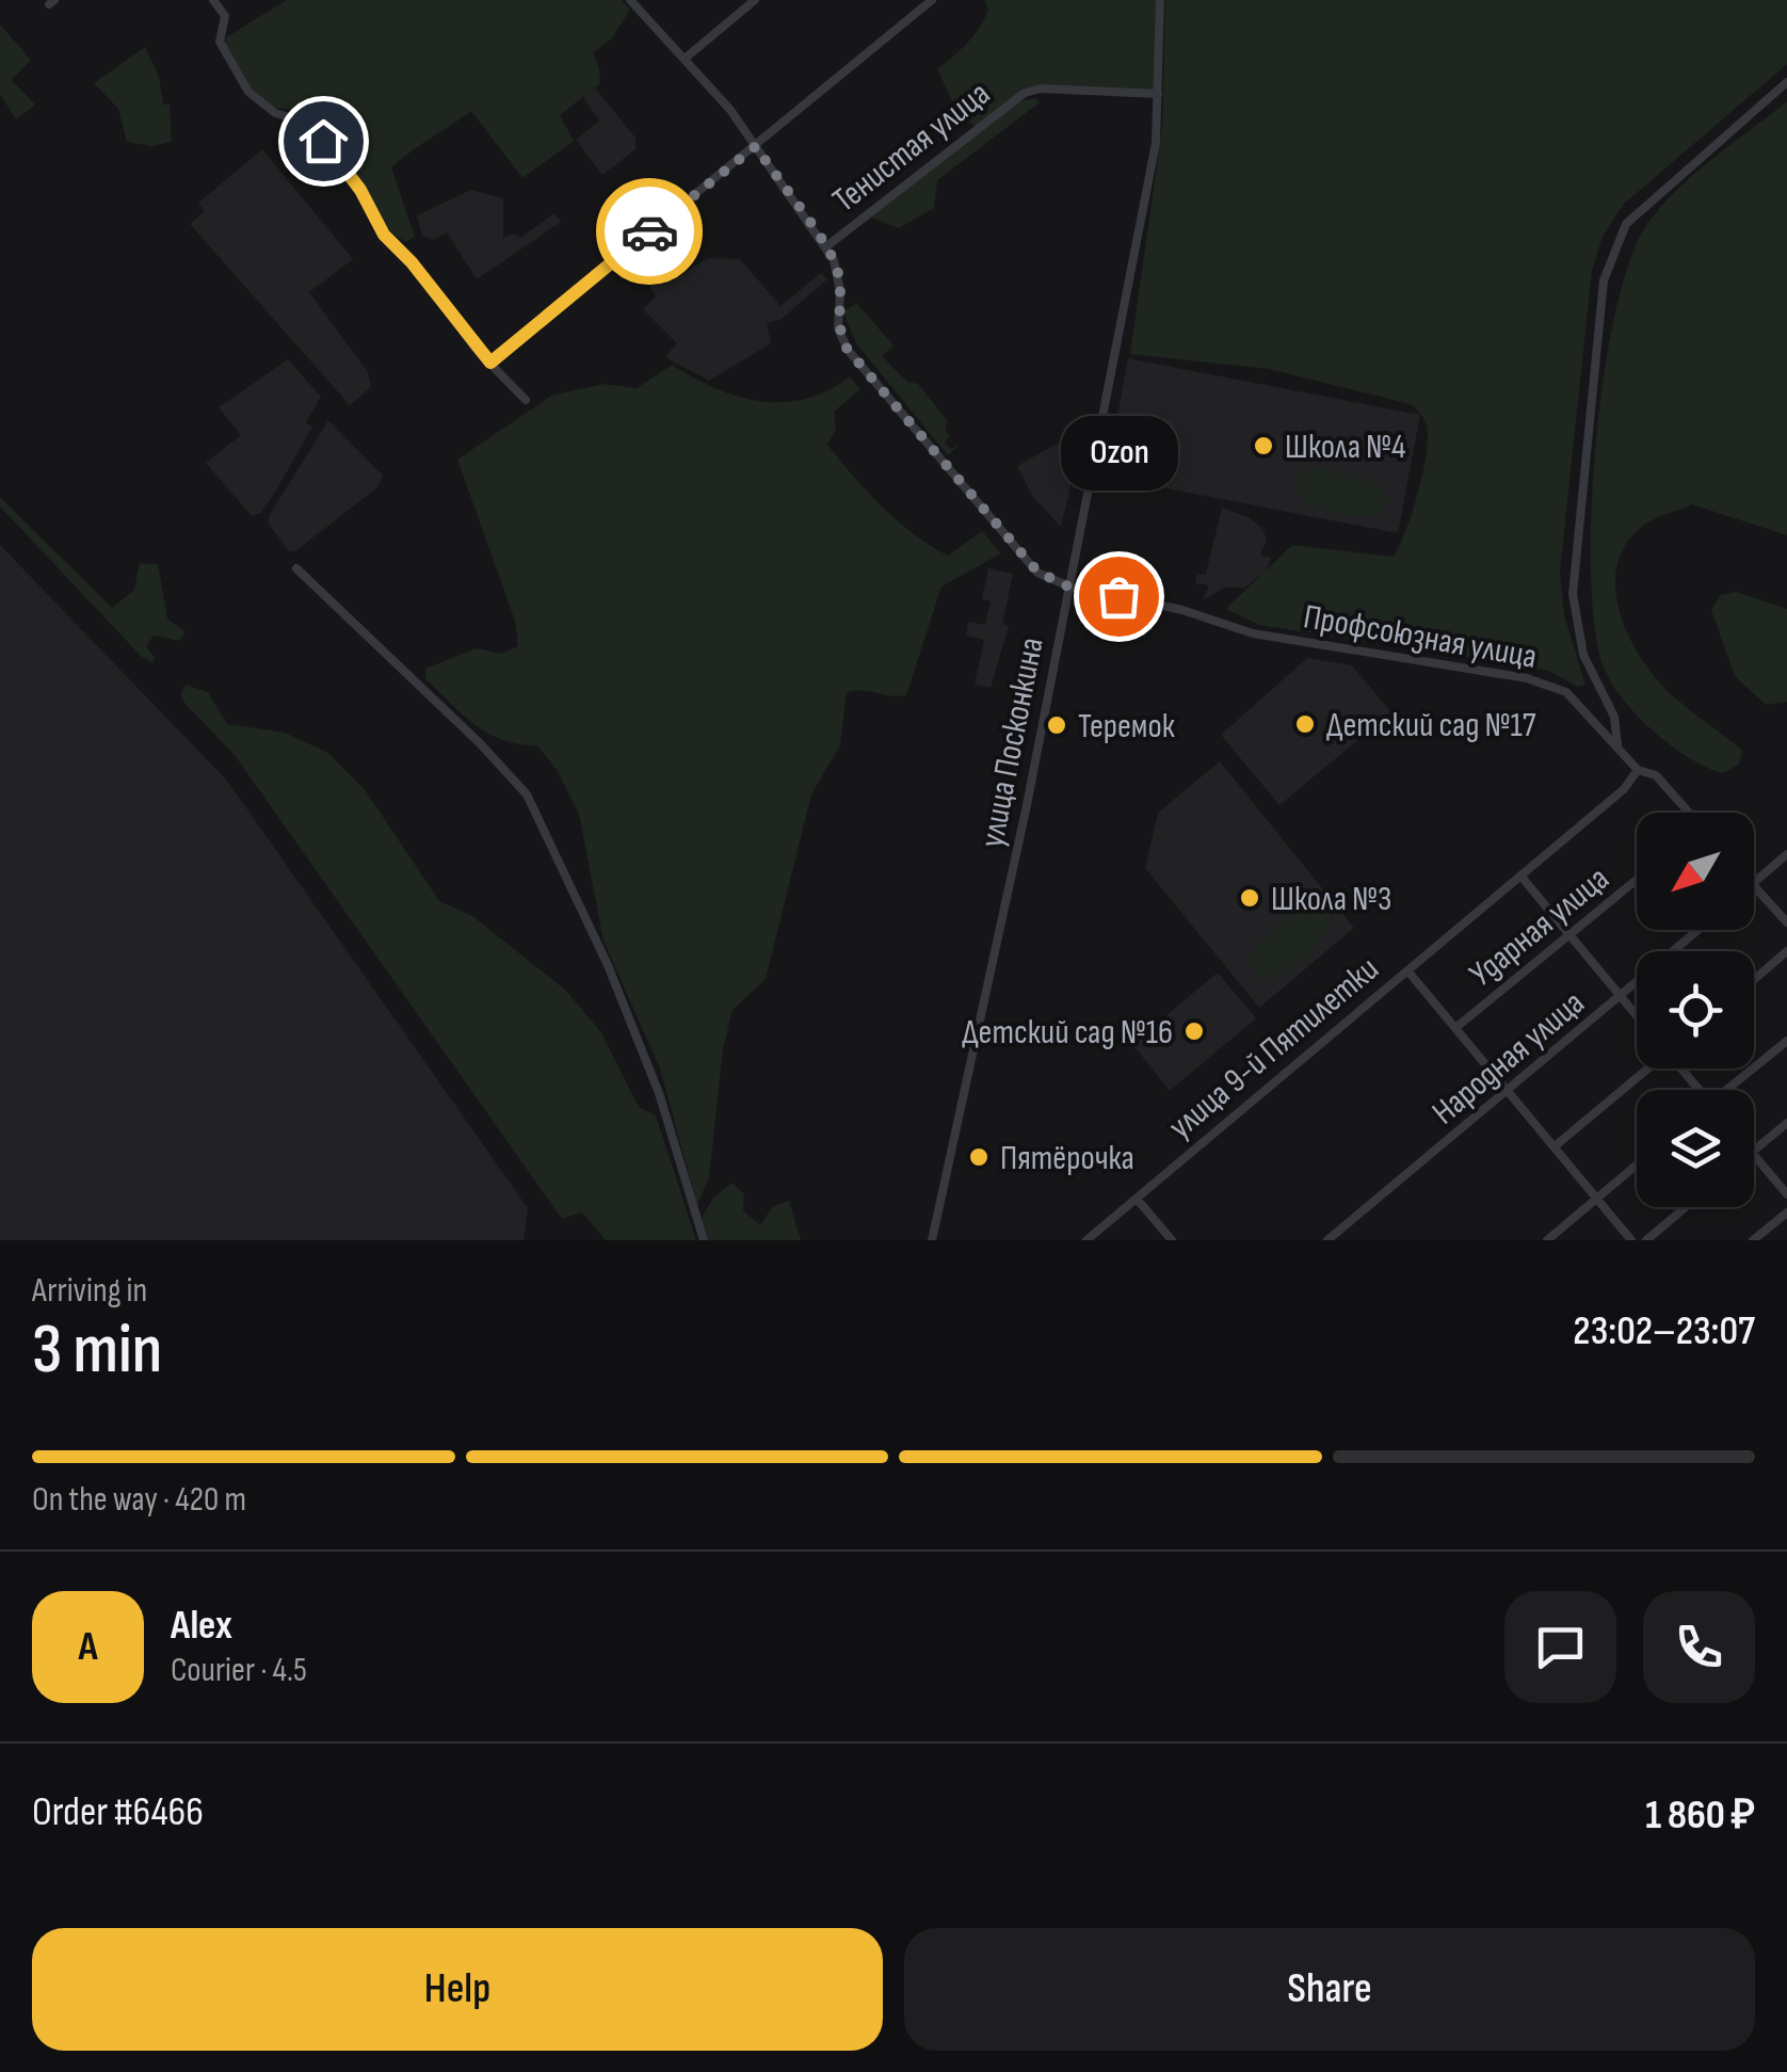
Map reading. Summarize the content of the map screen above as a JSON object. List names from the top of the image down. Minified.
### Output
{"streets":{"street":["Тенистая улица","Профсоюзная улица","улица Посконкина","Ударная улица","улица 9-й Пятилетки","Народная улица"]},"crossings":[["Тенистая улица","улица Посконкина"],["Профсоюзная улица","улица Посконкина"],["Профсоюзная улица","улица 9-й Пятилетки"]],"places":["Школа №4","Ozon","Детский сад №17","Теремок","Школа №3","Детский сад №16","Пятёрочка"],"north":"bottom left","page":{"bubble":"Ozon","heading":["3 min","Arriving in","23:02–23:07"],"panel":["Alex","Courier · 4.5","Order #6466","1 860 ₽"],"bar":"On the way · 420 m","round":"A","buttons":["Help","Share"]}}
